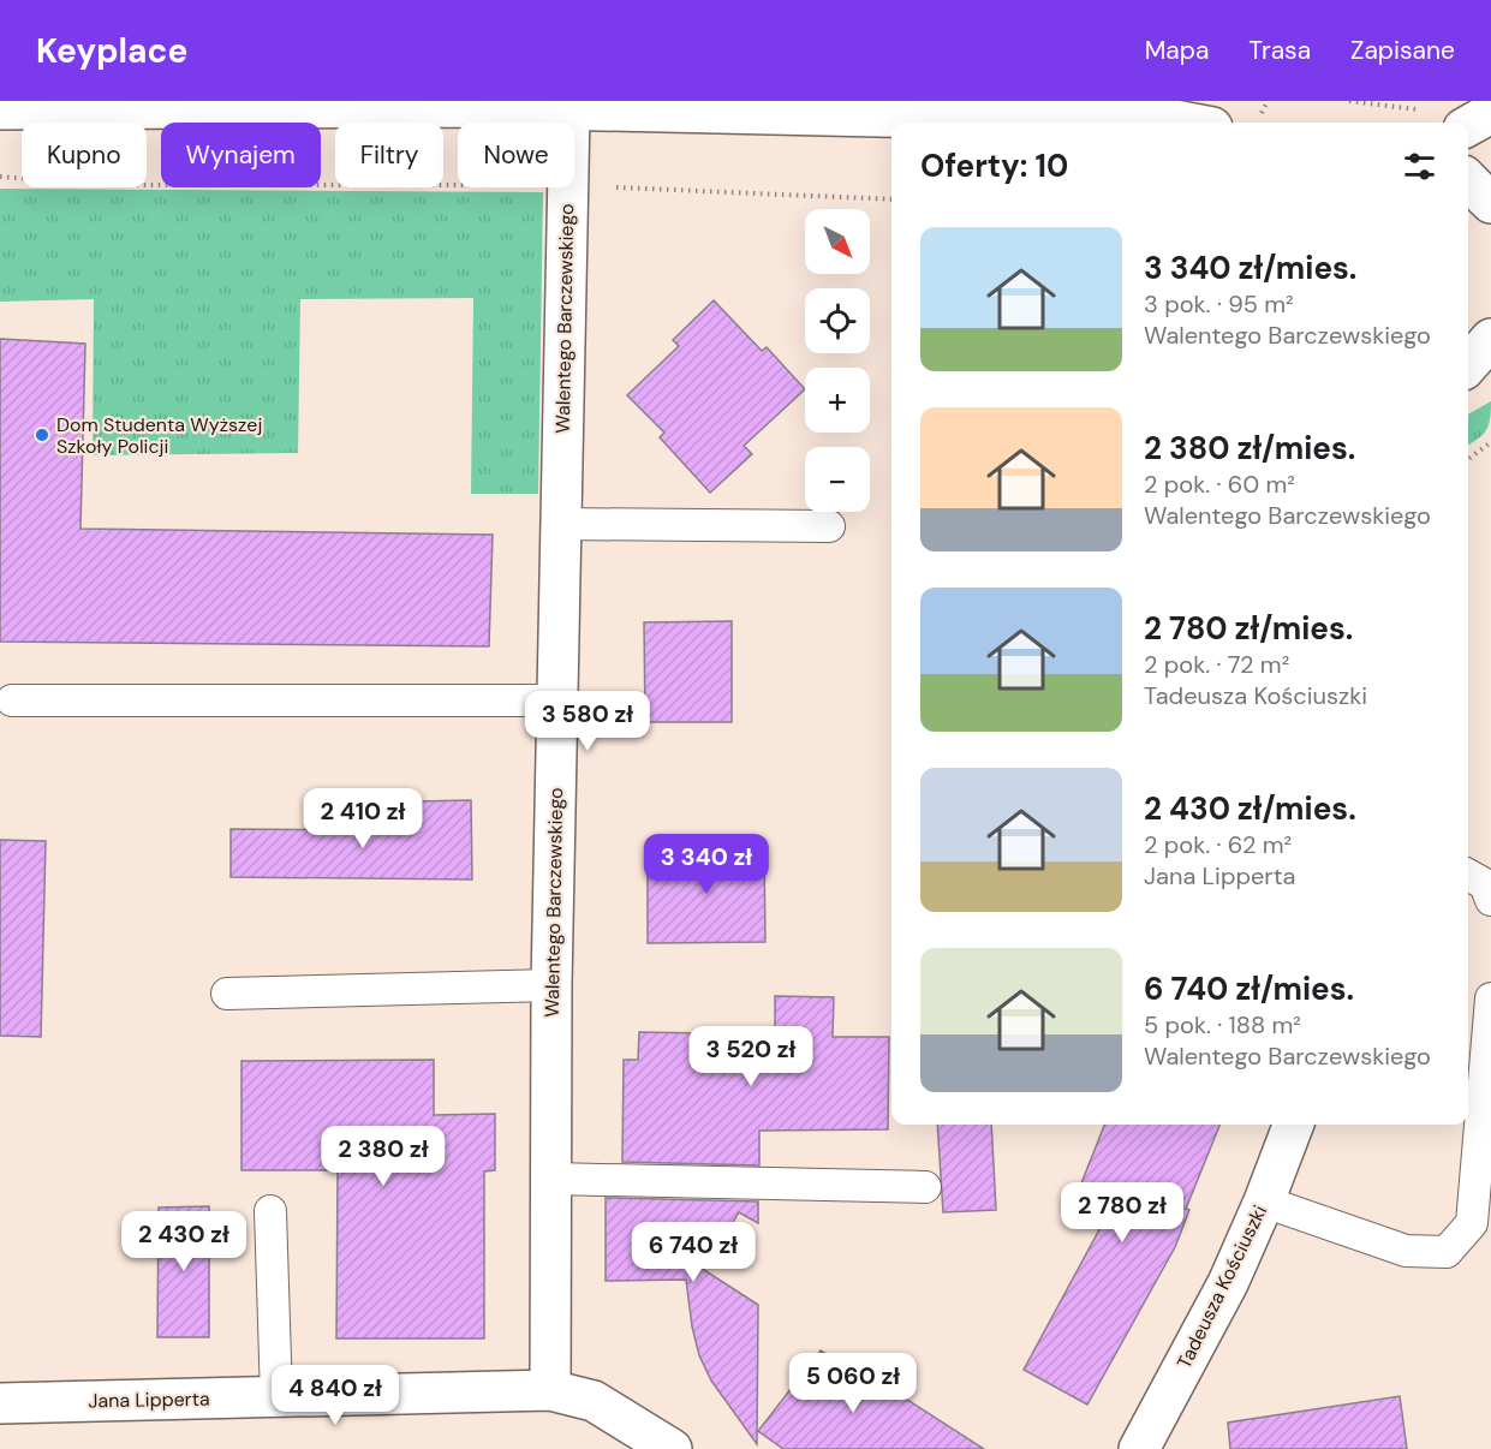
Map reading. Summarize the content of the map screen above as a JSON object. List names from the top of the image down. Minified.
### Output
{"streets":{"street":["Walentego Barczewskiego","Tadeusza Kościuszki","Jana Lipperta"]},"crossings":[["Walentego Barczewskiego","Jana Lipperta"]],"places":["Dom Studenta Wyższej Szkoły Policji"],"north":"bottom right","page":{"header":"Keyplace","nav":["Mapa","Trasa","Zapisane"],"chip":["Kupno","Wynajem","Filtry","Nowe"],"heading":"Oferty: 10","map_buttons":["+","−"],"list":[{"name":"3 340 zł/mies.","note":"3 pok. · 95 m² · Walentego Barczewskiego"},{"name":"2 380 zł/mies.","note":"2 pok. · 60 m² · Walentego Barczewskiego"},{"name":"2 780 zł/mies.","note":"2 pok. · 72 m² · Tadeusza Kościuszki"},{"name":"2 430 zł/mies.","note":"2 pok. · 62 m² · Jana Lipperta"},{"name":"6 740 zł/mies.","note":"5 pok. · 188 m² · Walentego Barczewskiego"}],"price":["3 580 zł","2 410 zł","3 340 zł","3 520 zł","2 380 zł","2 780 zł","2 430 zł","6 740 zł","5 060 zł","4 840 zł"]}}
